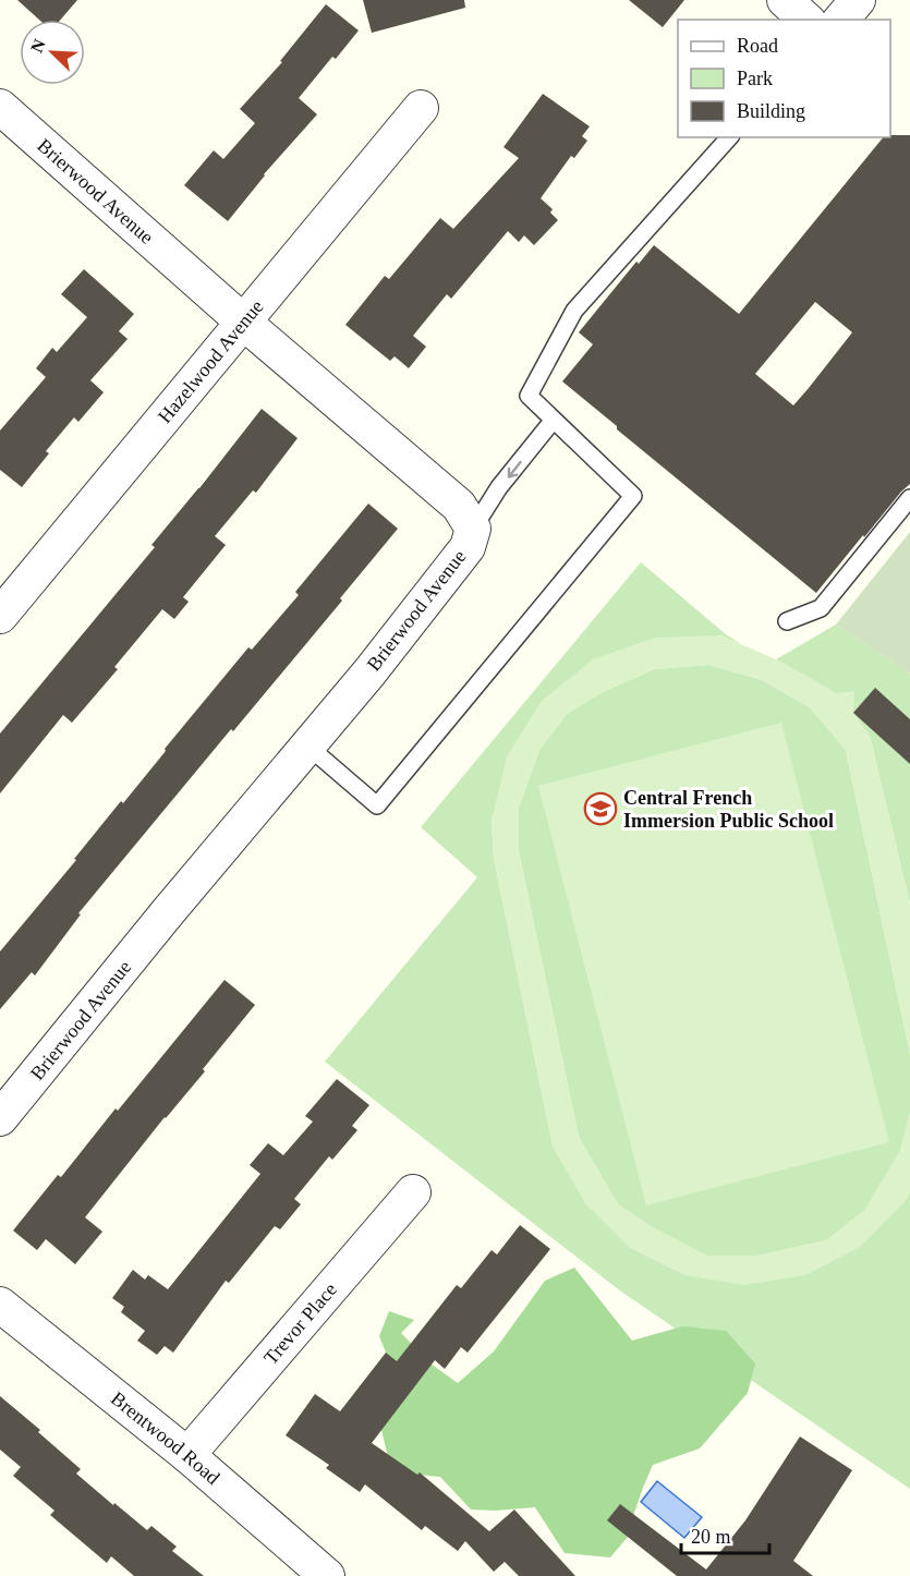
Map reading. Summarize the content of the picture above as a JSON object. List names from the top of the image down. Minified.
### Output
{"streets":{"street":["Brierwood Avenue","Hazelwood Avenue","Trevor Place","Brentwood Road"]},"crossings":[["Brierwood Avenue","Hazelwood Avenue"],["Trevor Place","Brentwood Road"]],"places":{"school or university":["Central French Immersion Public School"]},"legend":["Road","Park","Building"],"scale_bar":"20 m","north":"top left"}
